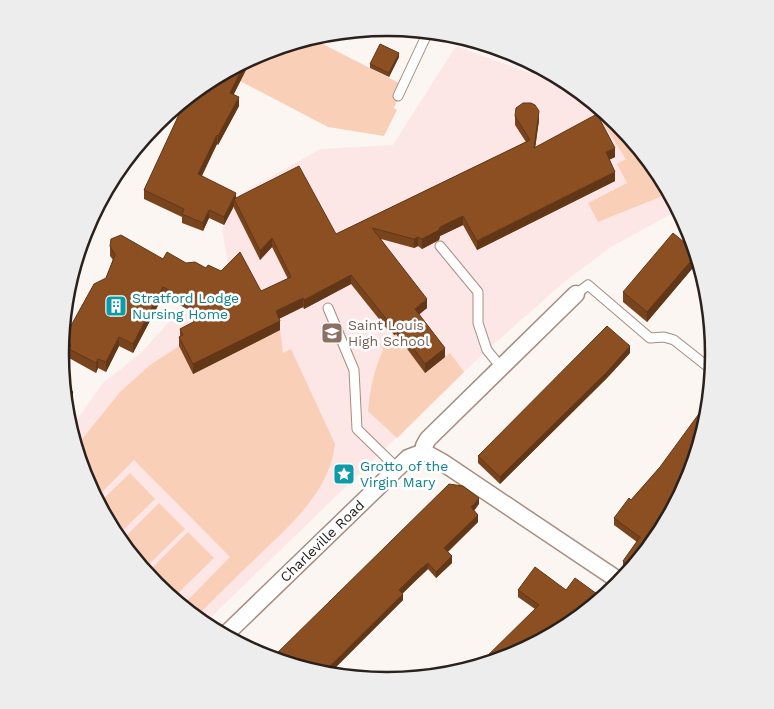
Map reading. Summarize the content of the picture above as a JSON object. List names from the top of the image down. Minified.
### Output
{"streets":{"street":["Charleville Road"]},"places":{"building":["Stratford Lodge Nursing Home"],"school or university":["Saint Louis High School"],"place":["Grotto of the Virgin Mary"]}}
